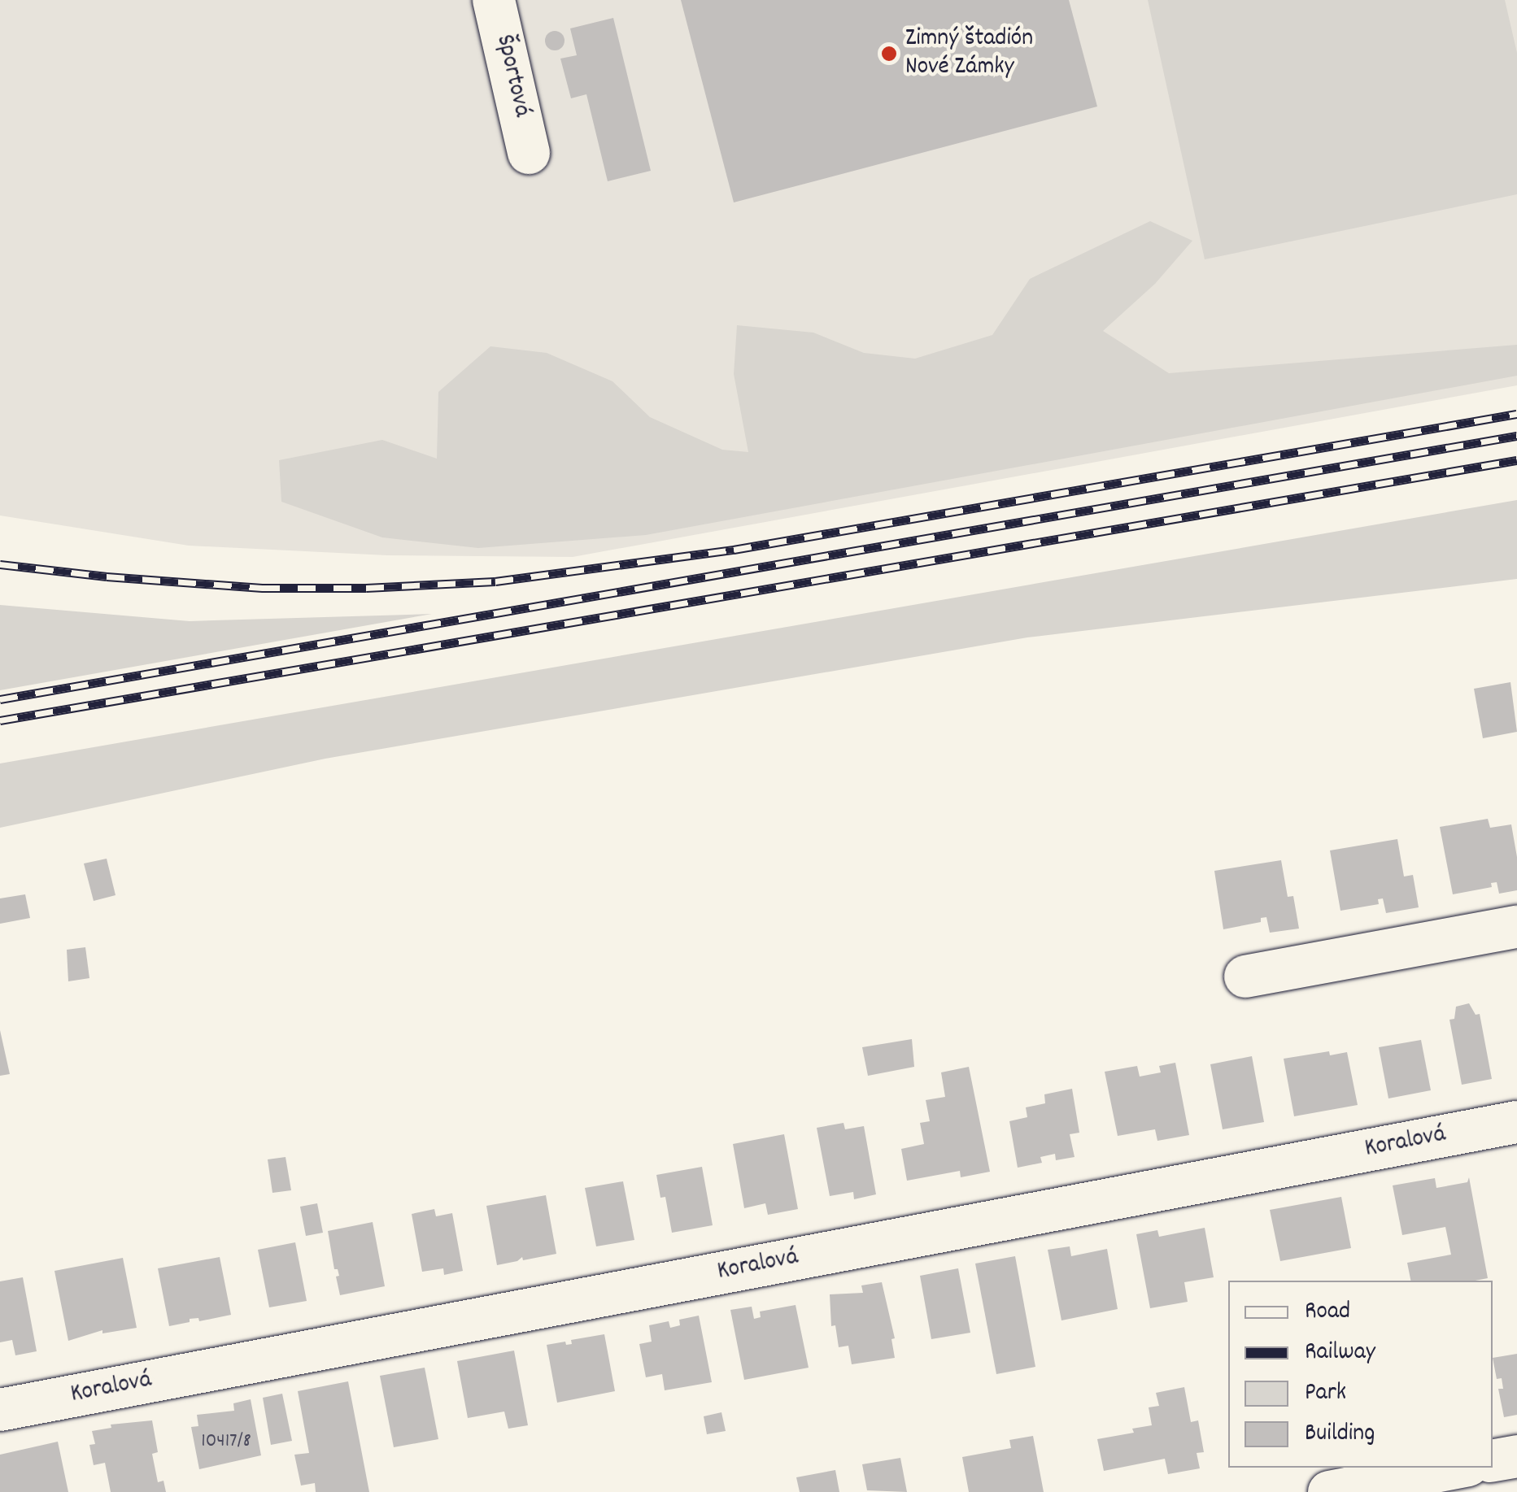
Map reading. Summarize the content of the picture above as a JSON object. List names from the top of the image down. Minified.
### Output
{"streets":{"street":["Športová","Koralová"]},"places":["Zimný štadión Nové Zámky"],"house_numbers":["10417/8"],"legend":["Road","Railway","Park","Building"]}
